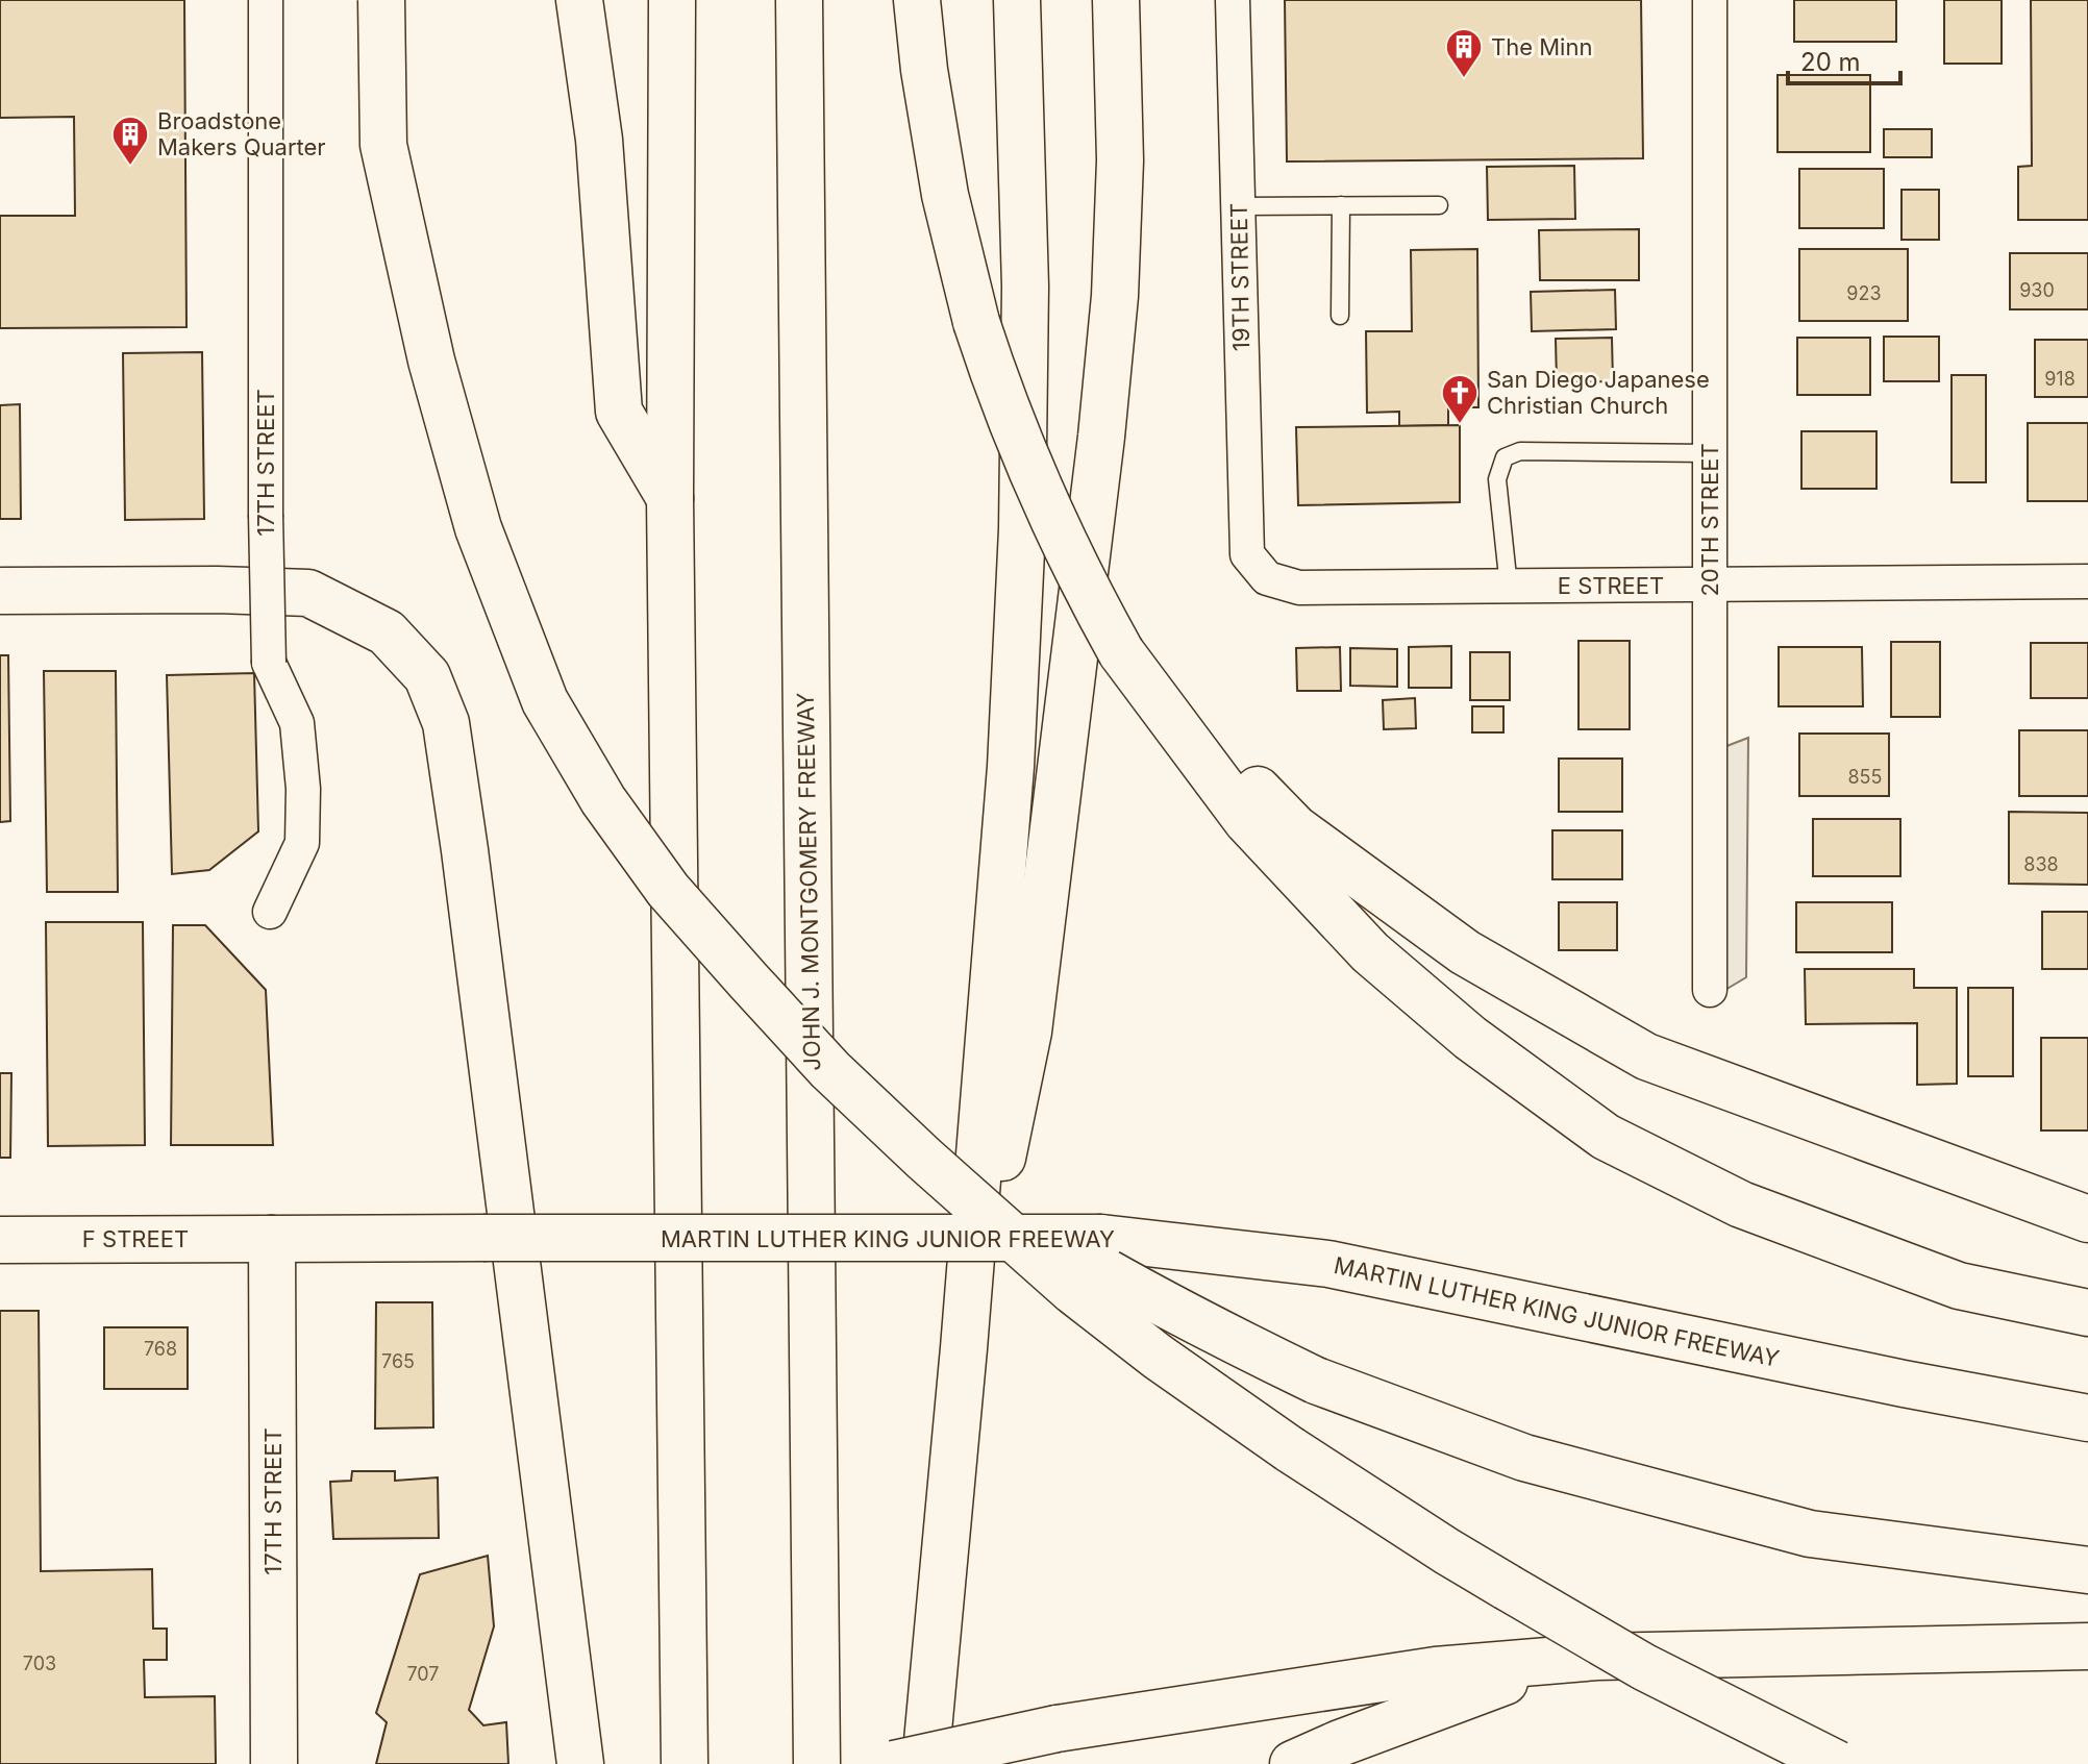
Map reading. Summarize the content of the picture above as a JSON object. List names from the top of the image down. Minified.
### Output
{"streets":{"main road":["17TH STREET","JOHN J. MONTGOMERY FREEWAY","F STREET","MARTIN LUTHER KING JUNIOR FREEWAY"],"street":["19TH STREET","20TH STREET","E STREET"]},"crossings":[["19TH STREET","E STREET"],["17TH STREET","F STREET"],["17TH STREET","MARTIN LUTHER KING JUNIOR FREEWAY"],["20TH STREET","E STREET"],["F STREET","MARTIN LUTHER KING JUNIOR FREEWAY"]],"places":{"building":["The Minn","Broadstone Makers Quarter"],"church":["San Diego Japanese Christian Church"]},"house_numbers":["930","923","918","855","838","768","765","703","707"],"scale_bar":"20 m"}
